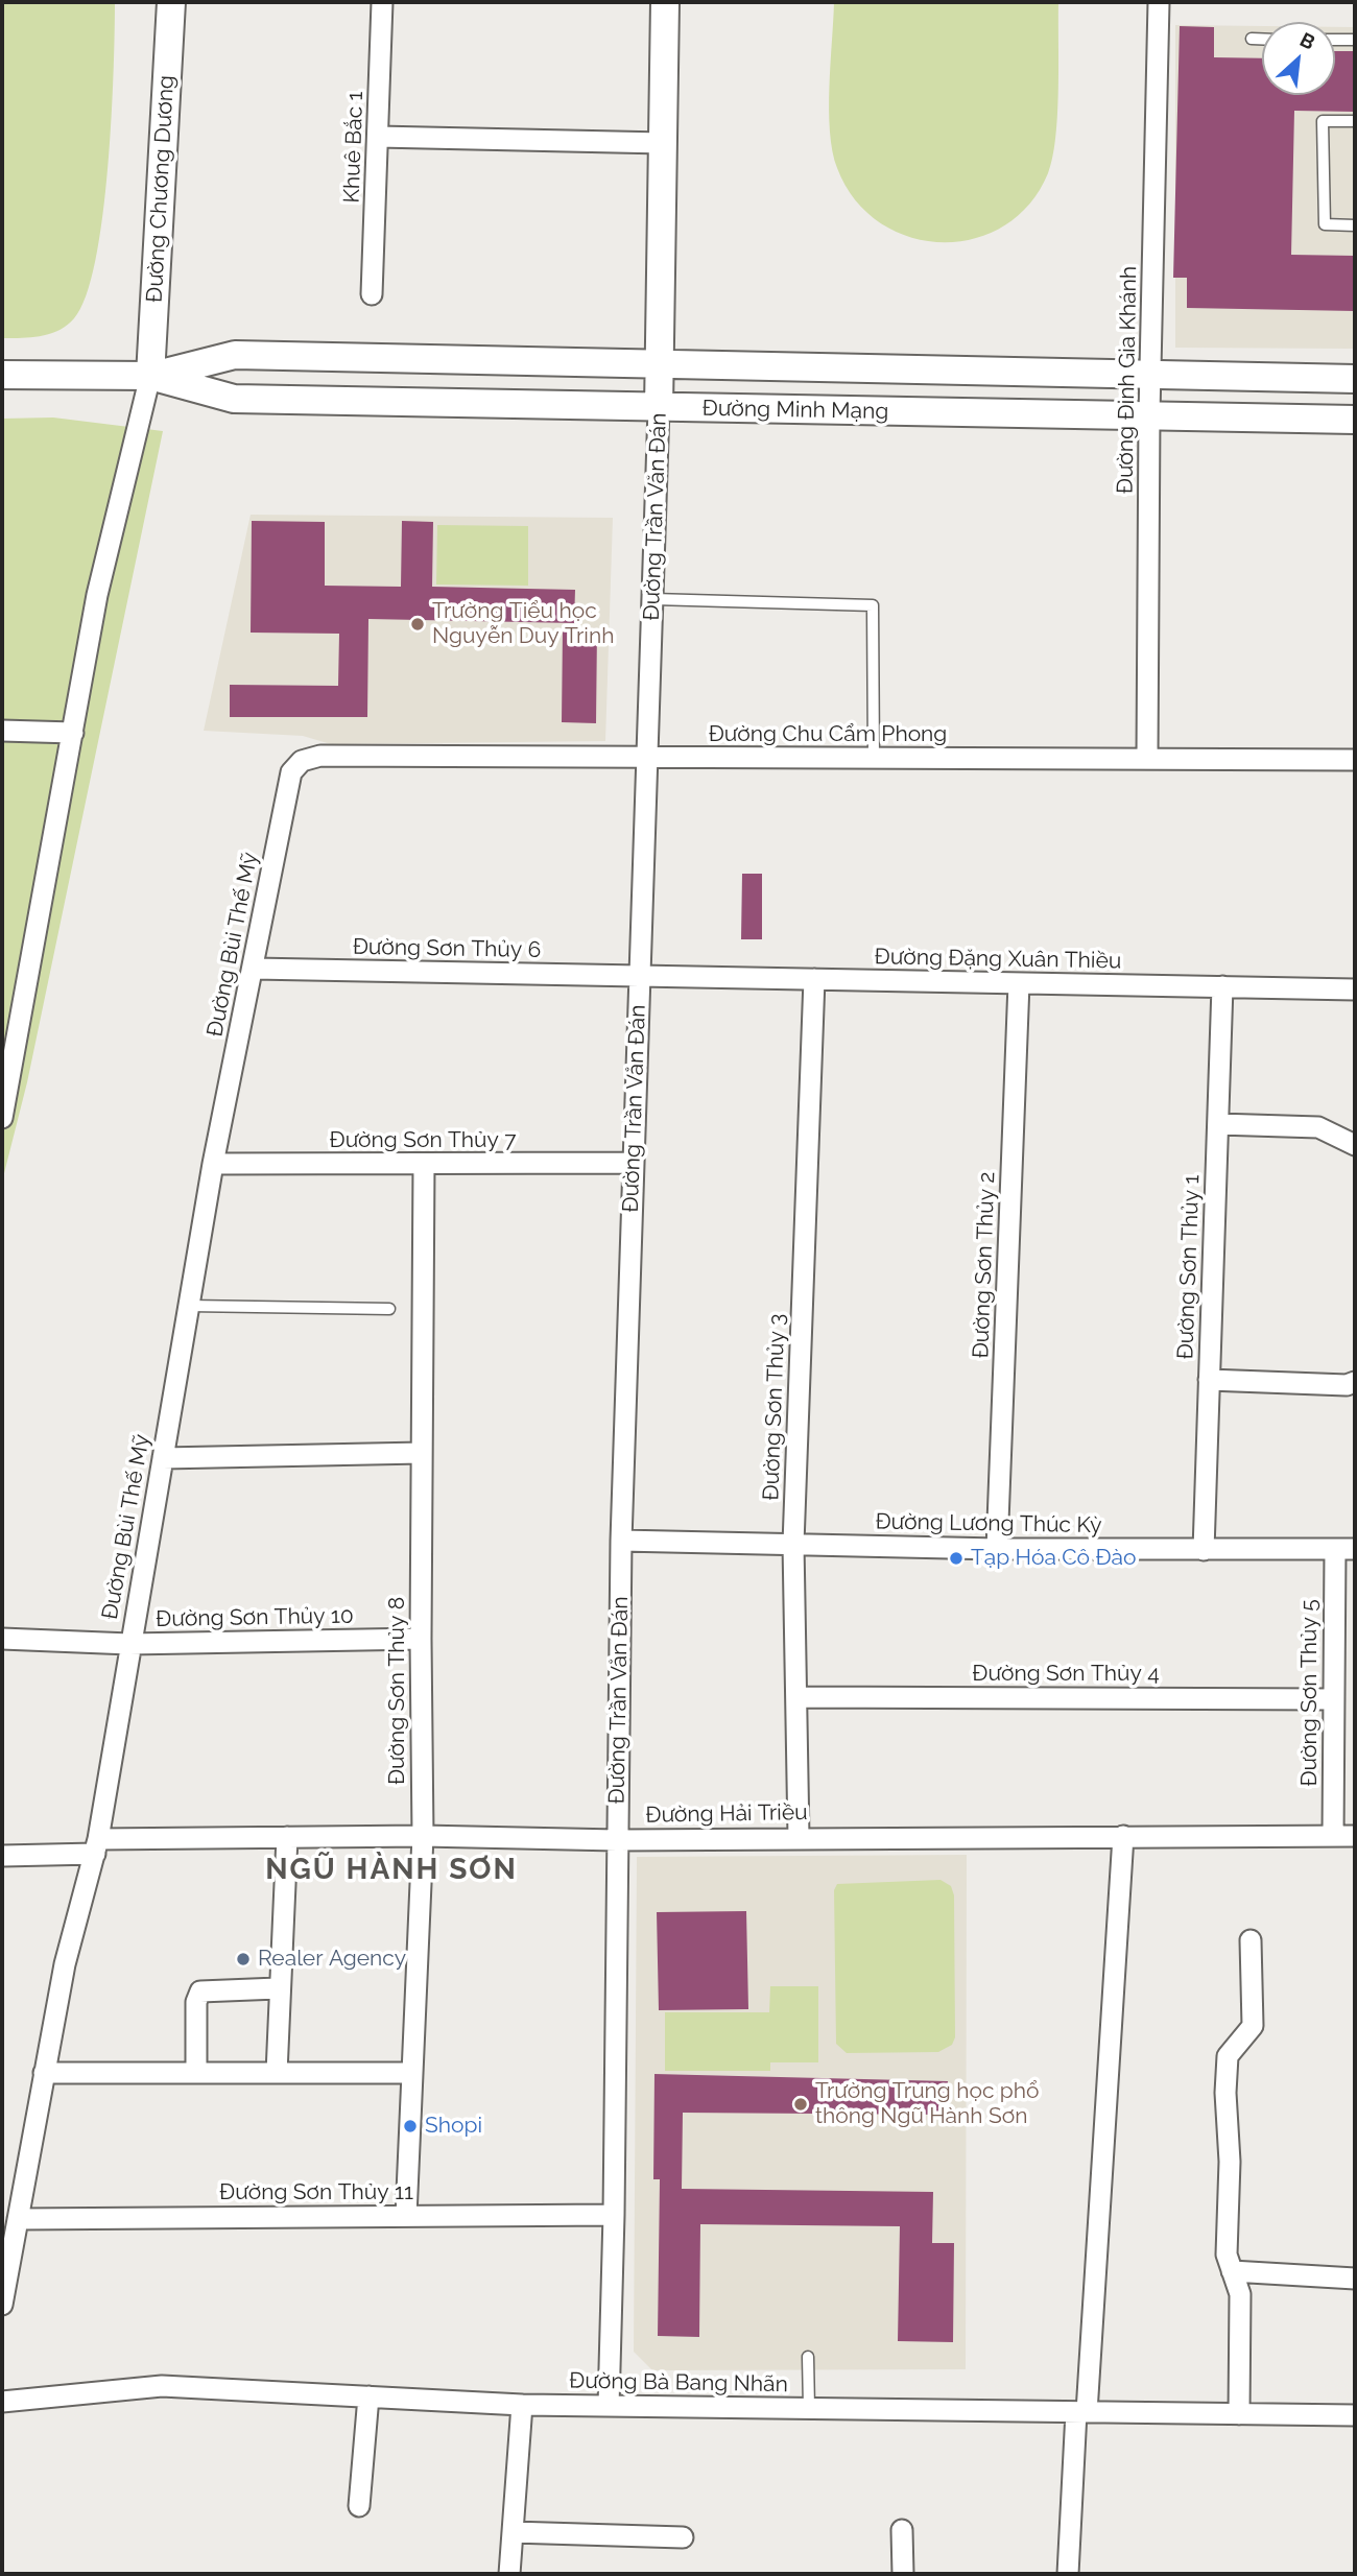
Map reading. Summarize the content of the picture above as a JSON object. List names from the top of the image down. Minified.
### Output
{"streets":{"street":["Khuê Bắc 1","Đường Chương Dương","Đường Đinh Gia Khánh","Đường Minh Mạng","Đường Trần Văn Đán","Đường Chu Cẩm Phong","Đường Bùi Thế Mỹ","Đường Sơn Thủy 6","Đường Đặng Xuân Thiều","Đường Sơn Thủy 7","Đường Sơn Thủy 2","Đường Sơn Thủy 1","Đường Sơn Thủy 3","Đường Lương Thúc Kỳ","Đường Sơn Thủy 10","Đường Sơn Thủy 4","Đường Sơn Thủy 8","Đường Sơn Thủy 5","Đường Hải Triều","Đường Sơn Thủy 11","Đường Bà Bang Nhãn"]},"crossings":[["Đường Chương Dương","Đường Minh Mạng"],["Đường Đinh Gia Khánh","Đường Minh Mạng"],["Đường Đinh Gia Khánh","Đường Chu Cẩm Phong"],["Đường Minh Mạng","Đường Trần Văn Đán"],["Đường Trần Văn Đán","Đường Chu Cẩm Phong"],["Đường Trần Văn Đán","Đường Sơn Thủy 6"],["Đường Trần Văn Đán","Đường Đặng Xuân Thiều"],["Đường Trần Văn Đán","Đường Sơn Thủy 7"],["Đường Trần Văn Đán","Đường Lương Thúc Kỳ"],["Đường Trần Văn Đán","Đường Hải Triều"],["Đường Trần Văn Đán","Đường Sơn Thủy 11"],["Đường Trần Văn Đán","Đường Bà Bang Nhãn"],["Đường Chu Cẩm Phong","Đường Bùi Thế Mỹ"],["Đường Bùi Thế Mỹ","Đường Sơn Thủy 6"],["Đường Bùi Thế Mỹ","Đường Sơn Thủy 7"],["Đường Bùi Thế Mỹ","Đường Sơn Thủy 10"],["Đường Bùi Thế Mỹ","Đường Hải Triều"],["Đường Bùi Thế Mỹ","Đường Sơn Thủy 11"],["Đường Sơn Thủy 6","Đường Đặng Xuân Thiều"],["Đường Đặng Xuân Thiều","Đường Sơn Thủy 2"],["Đường Đặng Xuân Thiều","Đường Sơn Thủy 1"],["Đường Đặng Xuân Thiều","Đường Sơn Thủy 3"],["Đường Sơn Thủy 7","Đường Sơn Thủy 8"],["Đường Sơn Thủy 2","Đường Lương Thúc Kỳ"],["Đường Sơn Thủy 1","Đường Lương Thúc Kỳ"],["Đường Sơn Thủy 3","Đường Lương Thúc Kỳ"],["Đường Sơn Thủy 3","Đường Sơn Thủy 4"],["Đường Sơn Thủy 3","Đường Hải Triều"],["Đường Lương Thúc Kỳ","Đường Sơn Thủy 5"],["Đường Sơn Thủy 10","Đường Sơn Thủy 8"],["Đường Sơn Thủy 4","Đường Sơn Thủy 5"],["Đường Sơn Thủy 8","Đường Hải Triều"],["Đường Sơn Thủy 8","Đường Sơn Thủy 11"],["Đường Sơn Thủy 5","Đường Hải Triều"]],"districts":["NGŨ HÀNH SƠN"],"places":["Trường Tiểu học Nguyễn Duy Trinh","Tạp Hóa Cô Đào","Realer Agency","Trường Trung học phổ thông Ngũ Hành Sơn","Shopi"],"north":"top right"}
